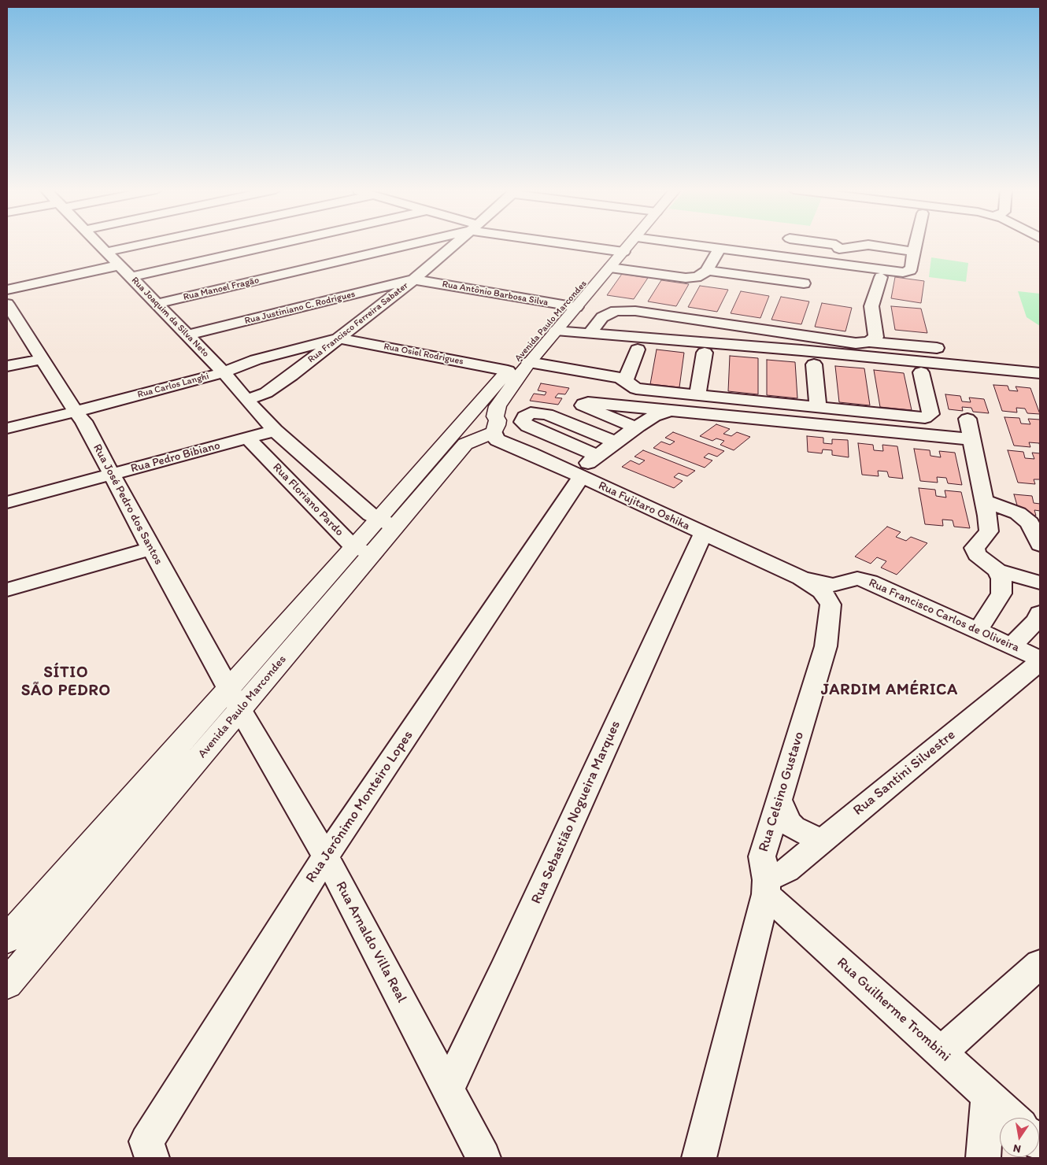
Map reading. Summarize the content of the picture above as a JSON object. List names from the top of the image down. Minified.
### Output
{"streets":{"street":["Rua Manoel Fragão","Rua Antônio Barbosa Silva","Rua Justiniano C. Rodrigues","Rua Joaquim da Silva Neto","Avenida Paulo Marcondes","Rua Francisco Ferreira Sabater","Rua Osiel Rodrigues","Rua Carlos Langhi","Rua Pedro Bibiano","Rua Floriano Pardo","Rua José Pedro dos Santos","Rua Fujitaro Oshika","Rua Francisco Carlos de Oliveira","Rua Santini Silvestre","Rua Celsino Gustavo","Rua Jerônimo Monteiro Lopes","Rua Sebastião Nogueira Marques","Rua Arnaldo Villa Real","Rua Guilherme Trombini"]},"crossings":[["Rua Manoel Fragão","Rua Joaquim da Silva Neto"],["Rua Antônio Barbosa Silva","Rua Justiniano C. Rodrigues"],["Rua Antônio Barbosa Silva","Avenida Paulo Marcondes"],["Rua Antônio Barbosa Silva","Rua Francisco Ferreira Sabater"],["Rua Justiniano C. Rodrigues","Rua Joaquim da Silva Neto"],["Rua Justiniano C. Rodrigues","Rua Francisco Ferreira Sabater"],["Rua Joaquim da Silva Neto","Rua Francisco Ferreira Sabater"],["Rua Joaquim da Silva Neto","Rua Carlos Langhi"],["Rua Joaquim da Silva Neto","Rua Pedro Bibiano"],["Avenida Paulo Marcondes","Rua Osiel Rodrigues"],["Avenida Paulo Marcondes","Rua Floriano Pardo"],["Avenida Paulo Marcondes","Rua José Pedro dos Santos"],["Avenida Paulo Marcondes","Rua Fujitaro Oshika"],["Avenida Paulo Marcondes","Rua Arnaldo Villa Real"],["Rua Francisco Ferreira Sabater","Rua Osiel Rodrigues"],["Rua Francisco Ferreira Sabater","Rua Carlos Langhi"],["Rua Osiel Rodrigues","Rua Carlos Langhi"],["Rua Carlos Langhi","Rua José Pedro dos Santos"],["Rua Pedro Bibiano","Rua Floriano Pardo"],["Rua Pedro Bibiano","Rua José Pedro dos Santos"],["Rua José Pedro dos Santos","Rua Arnaldo Villa Real"],["Rua Fujitaro Oshika","Rua Francisco Carlos de Oliveira"],["Rua Fujitaro Oshika","Rua Celsino Gustavo"],["Rua Fujitaro Oshika","Rua Jerônimo Monteiro Lopes"],["Rua Fujitaro Oshika","Rua Sebastião Nogueira Marques"],["Rua Francisco Carlos de Oliveira","Rua Santini Silvestre"],["Rua Francisco Carlos de Oliveira","Rua Celsino Gustavo"],["Rua Santini Silvestre","Rua Celsino Gustavo"],["Rua Santini Silvestre","Rua Guilherme Trombini"],["Rua Celsino Gustavo","Rua Guilherme Trombini"],["Rua Jerônimo Monteiro Lopes","Rua Arnaldo Villa Real"],["Rua Sebastião Nogueira Marques","Rua Arnaldo Villa Real"]],"districts":["SÍTIO SÃO PEDRO","JARDIM AMÉRICA"],"north":"bottom"}
